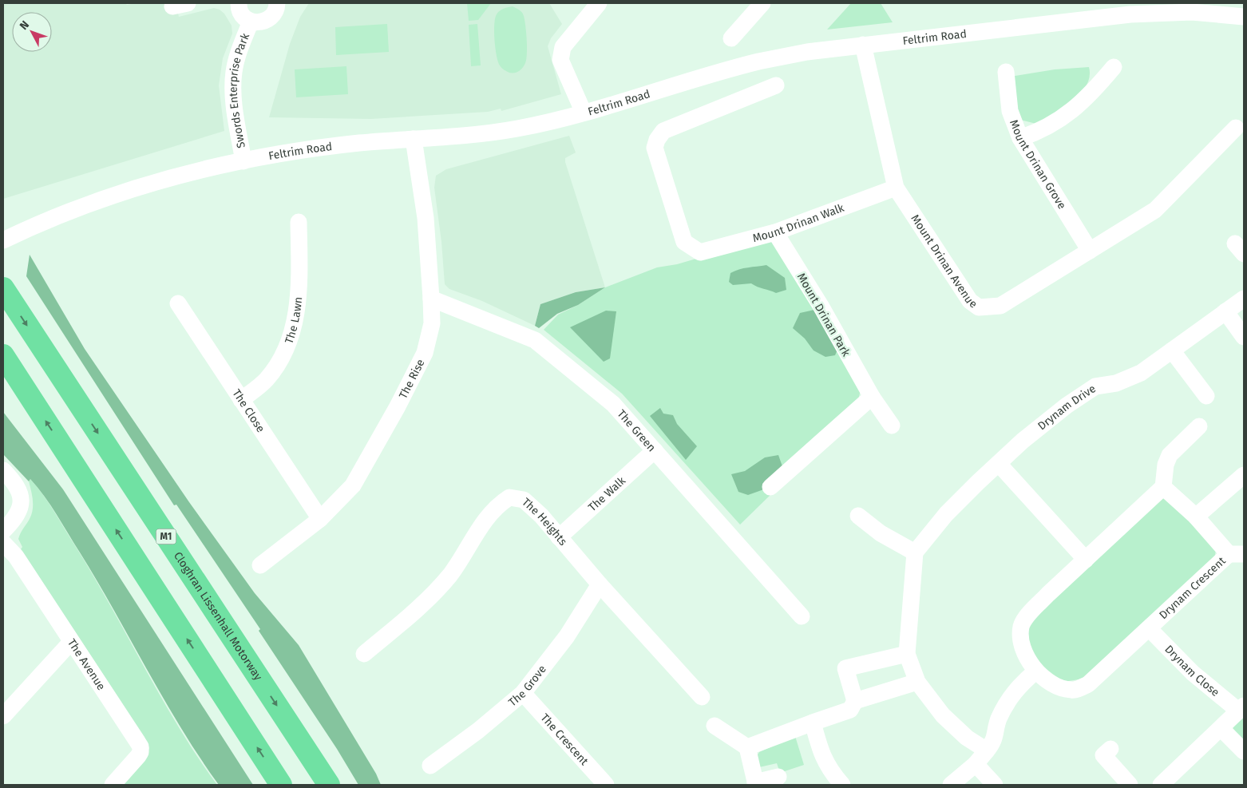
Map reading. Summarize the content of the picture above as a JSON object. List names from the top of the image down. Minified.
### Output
{"streets":{"highway":["M1","Cloghran Lissenhall Motorway"],"street":["Feltrim Road","Swords Enterprise Park","Mount Drinan Grove","Mount Drinan Walk","Mount Drinan Avenue","Mount Drinan Park","The Lawn","The Rise","Drynam Drive","The Close","The Green","The Walk","The Heights","Drynam Crescent","The Avenue","Drynam Close","The Grove","The Crescent"]},"crossings":[["Feltrim Road","Swords Enterprise Park"],["Feltrim Road","Mount Drinan Avenue"],["Feltrim Road","The Rise"],["Mount Drinan Grove","Mount Drinan Avenue"],["Mount Drinan Walk","Mount Drinan Avenue"],["Mount Drinan Walk","Mount Drinan Park"],["The Lawn","The Close"],["The Rise","The Close"],["The Rise","The Green"],["The Green","The Walk"],["The Walk","The Heights"],["The Heights","The Grove"],["Drynam Crescent","Drynam Close"],["The Grove","The Crescent"]],"north":"top left"}
